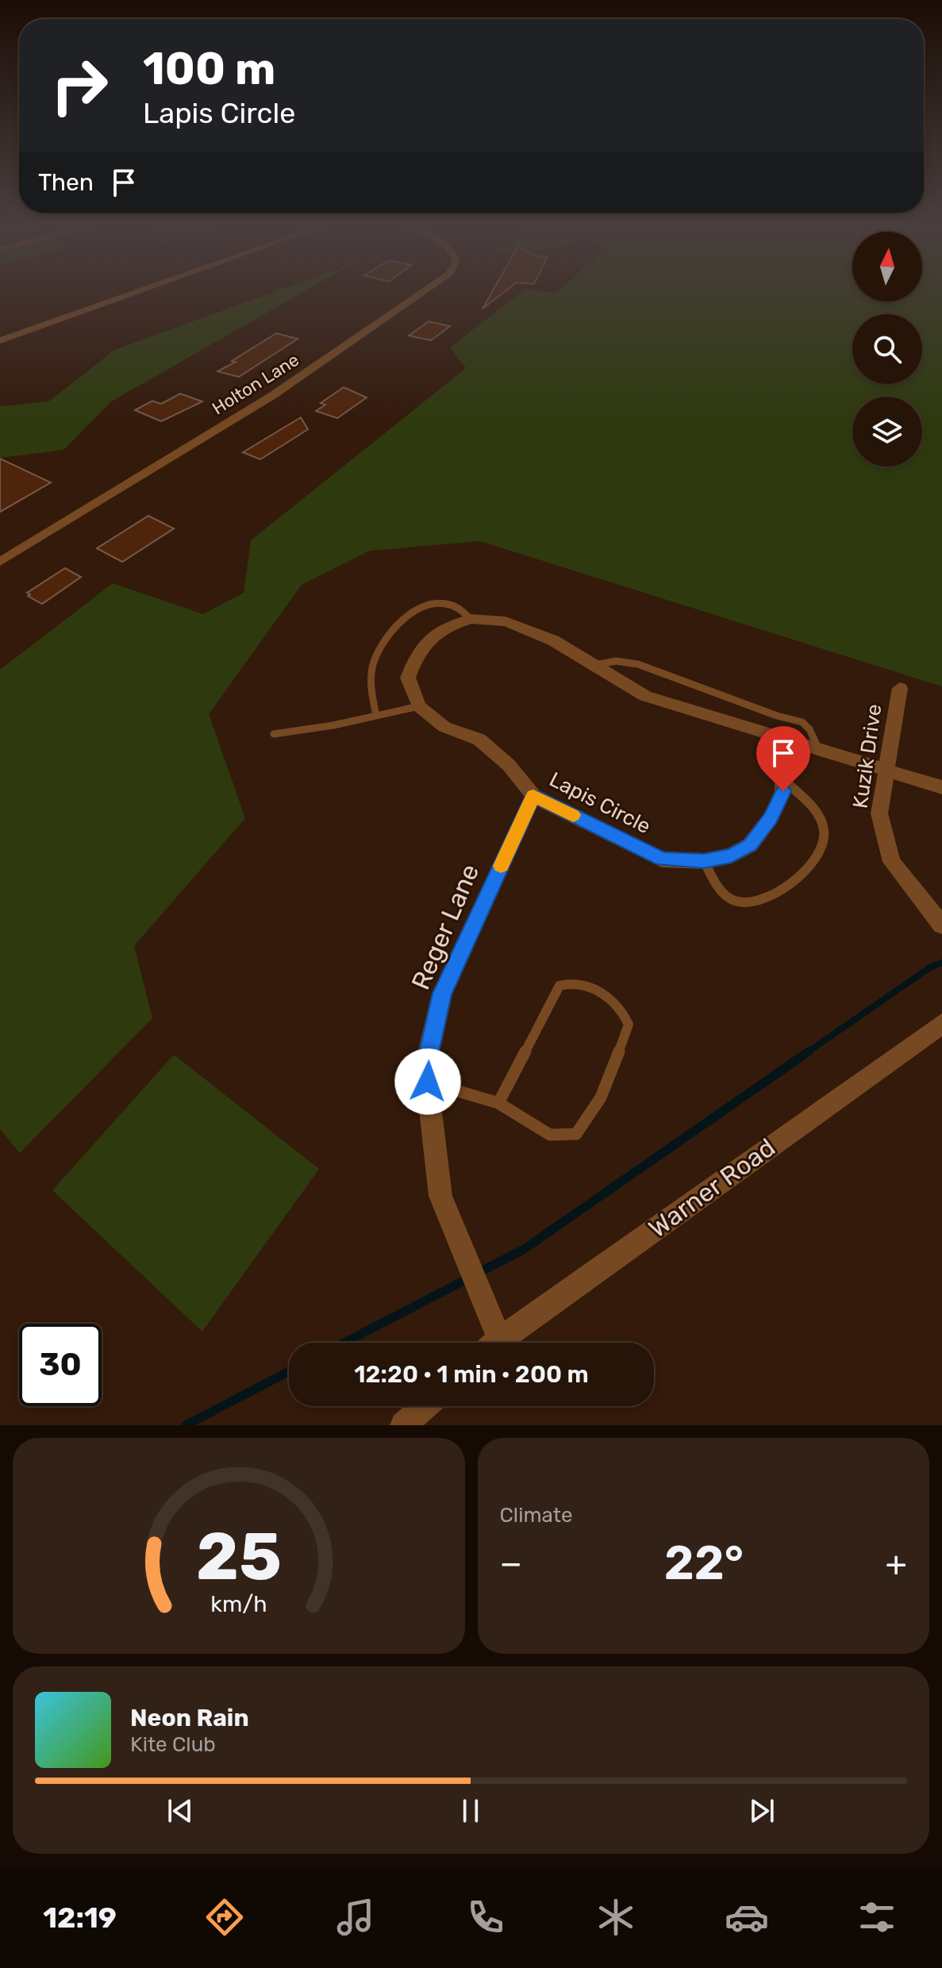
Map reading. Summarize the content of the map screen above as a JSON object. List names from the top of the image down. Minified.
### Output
{"streets":{"street":["Holton Lane","Kuzik Drive","Lapis Circle","Reger Lane","Warner Road"]},"crossings":[["Lapis Circle","Reger Lane"]],"north":"top","page":{"turn":["100 m","Lapis Circle"],"then":"Then","limit":"30","trip":"12:20 · 1 min · 200 m","tile":"Climate","heat":["−","22°","+"],"song":["Neon Rain","Kite Club"],"tabs":"12:19","gauge":["25","km/h"]}}
